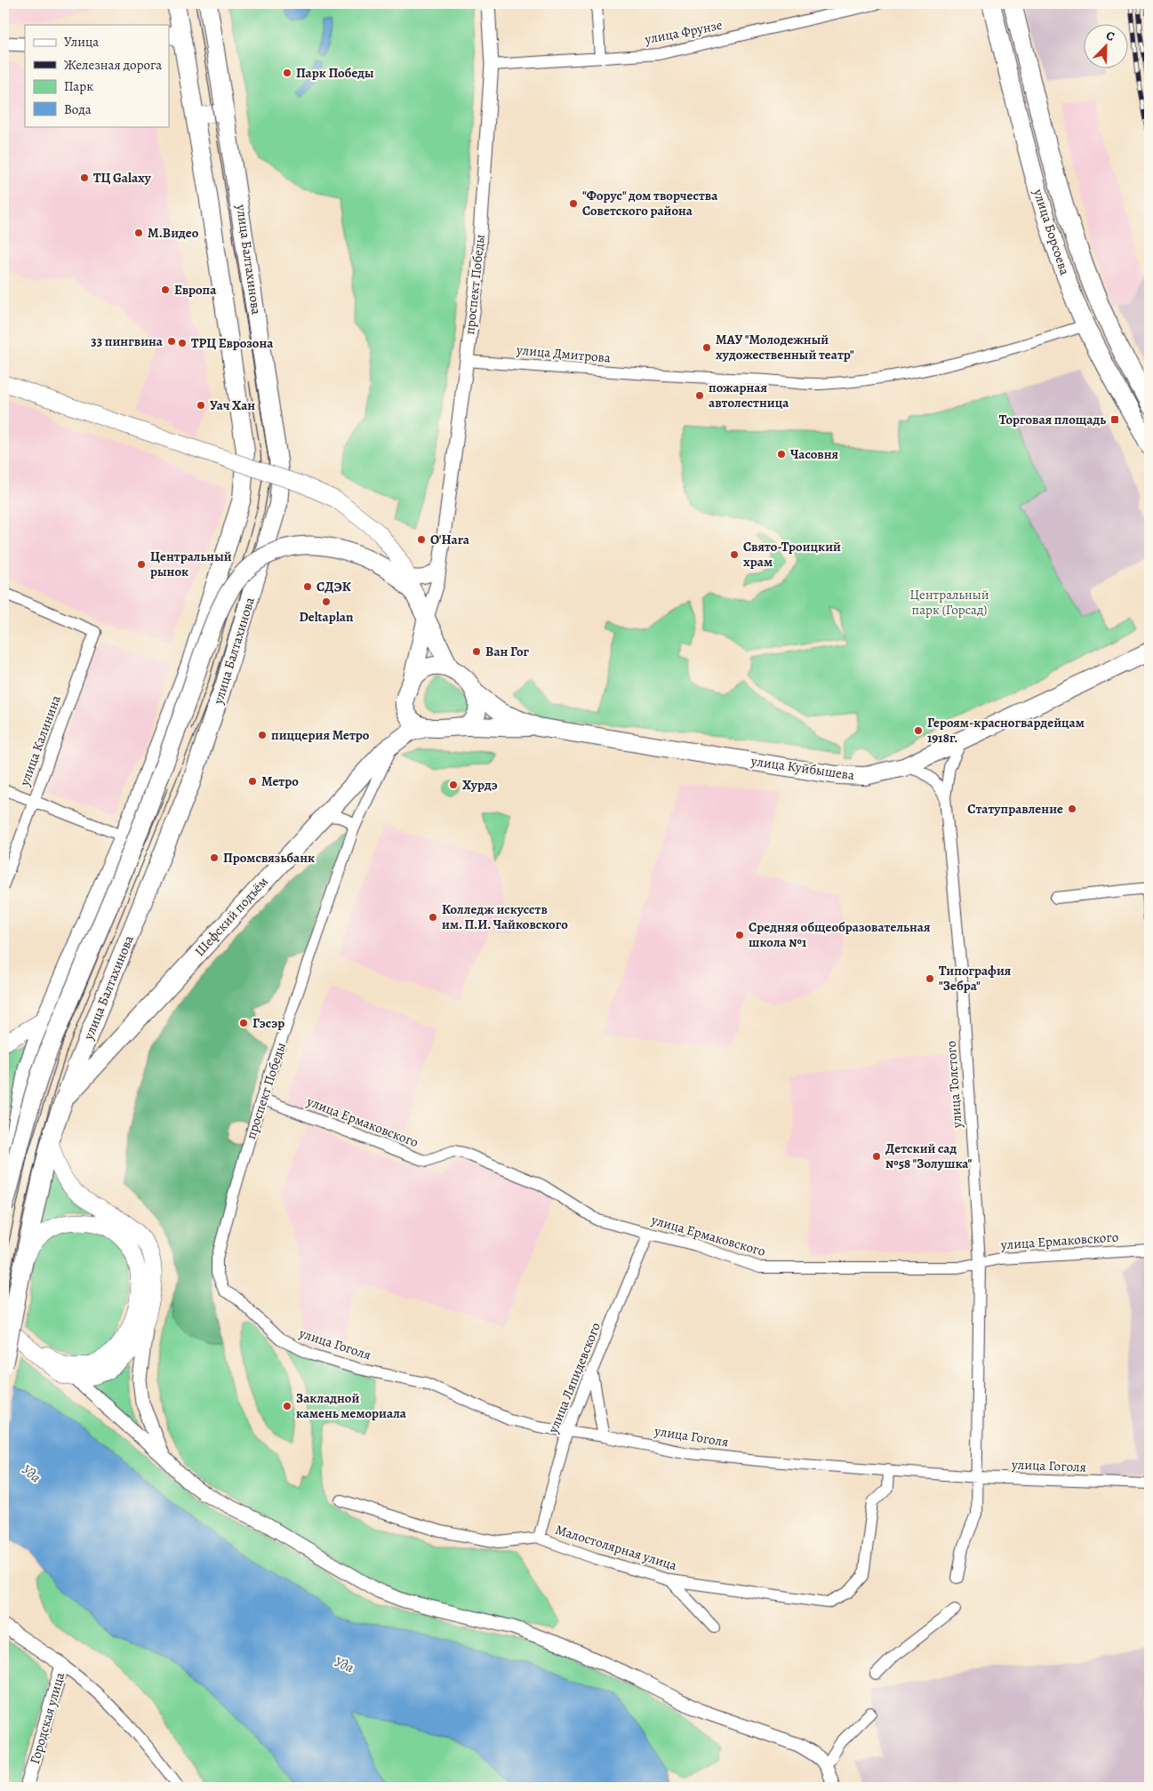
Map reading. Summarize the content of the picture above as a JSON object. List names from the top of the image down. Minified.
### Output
{"streets":{"main road":["улица Борсоева","улица Балтахинова","улица Куйбышева","Шефский подъём"],"street":["улица Фрунзе","проспект Победы","улица Дмитрова","улица Калинина","улица Толстого","улица Ермаковского","улица Гоголя","улица Ляпидевского","Малостолярная улица","Городская улица"]},"crossings":[["улица Фрунзе","проспект Победы"],["улица Борсоева","улица Дмитрова"],["улица Балтахинова","Шефский подъём"],["проспект Победы","улица Дмитрова"],["проспект Победы","улица Куйбышева"],["проспект Победы","Шефский подъём"],["проспект Победы","улица Ермаковского"],["проспект Победы","улица Гоголя"],["улица Куйбышева","Шефский подъём"],["улица Куйбышева","улица Толстого"],["улица Толстого","улица Ермаковского"],["улица Толстого","улица Гоголя"],["улица Ермаковского","улица Ляпидевского"],["улица Гоголя","улица Ляпидевского"],["улица Гоголя","Малостолярная улица"],["улица Ляпидевского","Малостолярная улица"]],"water":["Уда"],"parks":["Центральный парк (Горсад)"],"places":{"other":["Парк Победы","ТЦ Galaxy","\"Форус\" дом творчества Советского района","М.Видео","Европа","33 пингвина","ТРЦ Еврозона","МАУ \"Молодежный художественный театр\"","пожарная автолестница","Уач Хан","Часовня","O'Hara","Свято-Троицкий храм","Центральный рынок","СДЭК","Deltaplan","Ван Гог","Героям-красногвардейцам 1918г.","пиццерия Метро","Метро","Хурдэ","Статуправление","Промсвязьбанк","Колледж искусств им. П.И. Чайковского","Средняя общеобразовательная школа №1","Типография \"Зебра\"","Гэсэр","Детский сад №58 \"Золушка\"","Закладной камень мемориала"],"transit":["Торговая площадь"]},"legend":["Улица","Железная дорога","Парк","Вода"],"north":"top right"}
